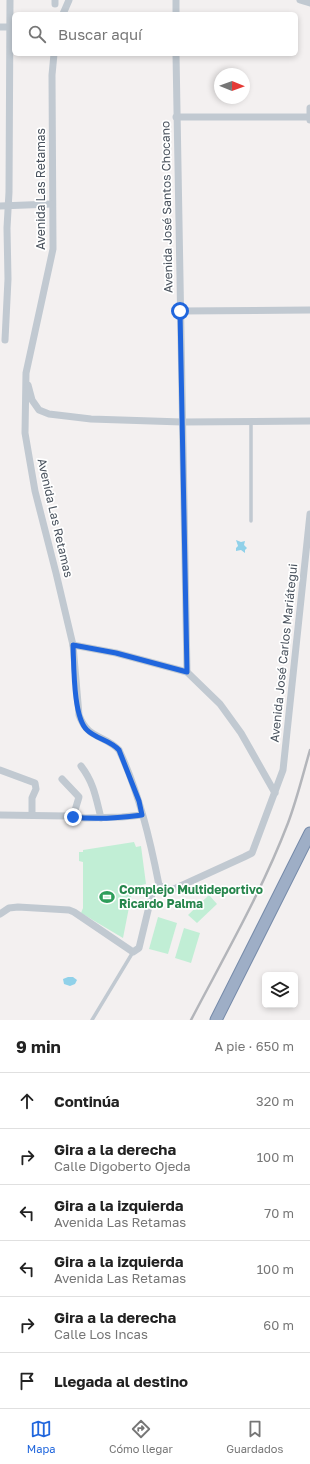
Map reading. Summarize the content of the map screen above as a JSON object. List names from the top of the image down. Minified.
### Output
{"streets":{"street":["Avenida Las Retamas","Avenida José Santos Chocano","Avenida José Carlos Mariátegui"]},"crossings":[["Avenida Las Retamas","Avenida José Carlos Mariátegui"]],"places":{"sports":["Complejo Multideportivo Ricardo Palma"]},"north":"right","page":{"search":"Buscar aquí","heading":["9 min","A pie · 650 m"],"list":[["Continúa","320 m"],["Gira a la derecha","Calle Digoberto Ojeda","100 m"],["Gira a la izquierda","Avenida Las Retamas","70 m"],["Gira a la izquierda","Avenida Las Retamas","100 m"],["Gira a la derecha","Calle Los Incas","60 m"],"Llegada al destino"],"nav":["Mapa","Cómo llegar","Guardados"]}}
